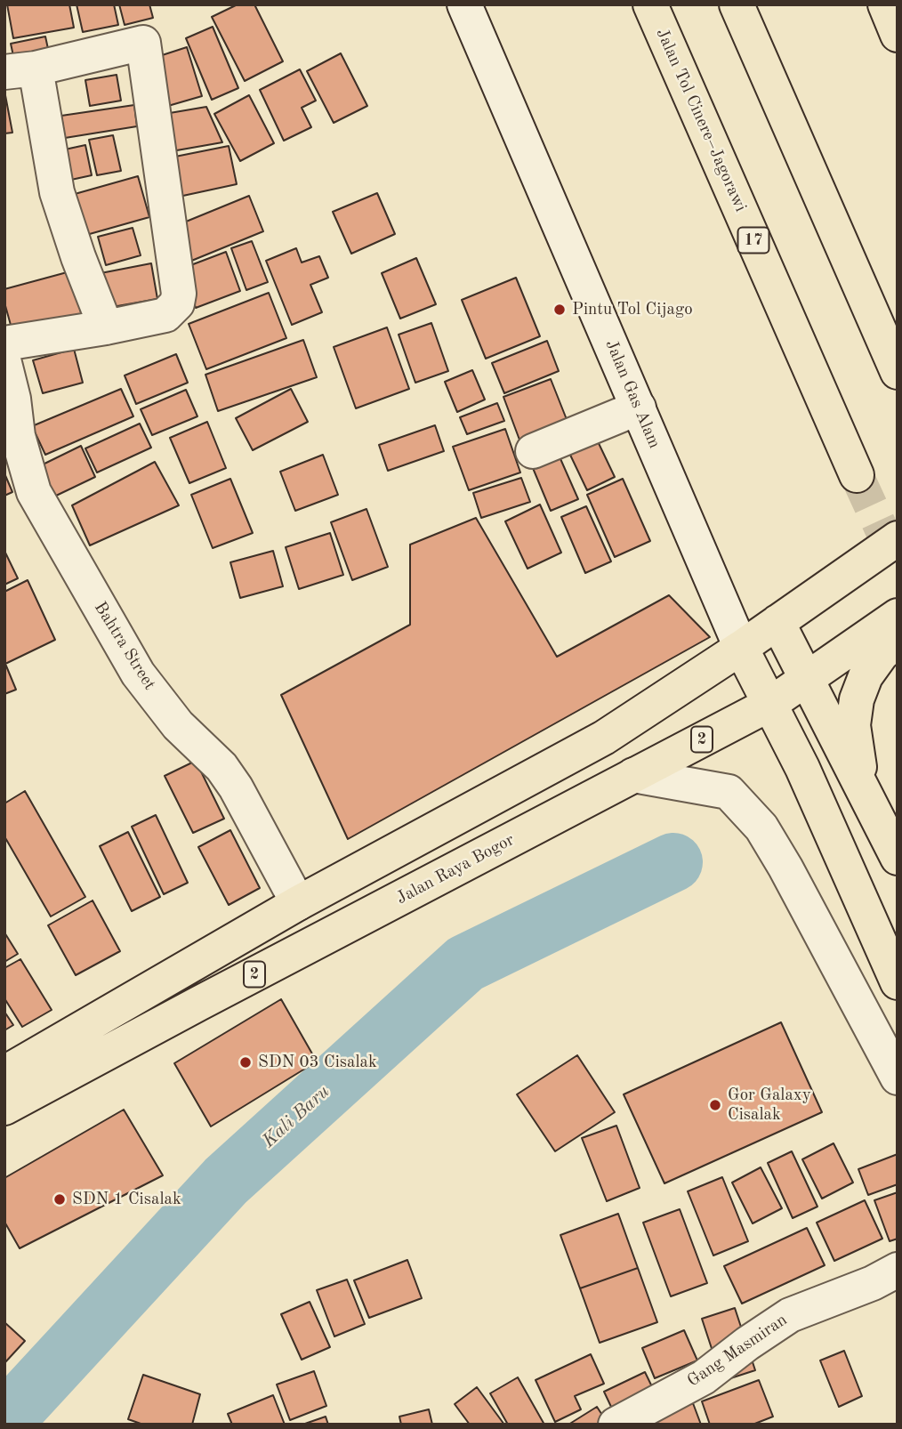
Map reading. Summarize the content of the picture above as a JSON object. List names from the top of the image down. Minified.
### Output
{"streets":{"highway":["Jalan Tol Cinere–Jagorawi","17","2","Jalan Raya Bogor"],"street":["Jalan Gas Alam","Bahtra Street","Gang Masmiran"]},"crossings":[["Jalan Gas Alam","2"],["Bahtra Street","2"]],"water":["Kali Baru"],"places":["Pintu Tol Cijago","SDN 03 Cisalak","Gor Galaxy Cisalak","SDN 1 Cisalak"]}
